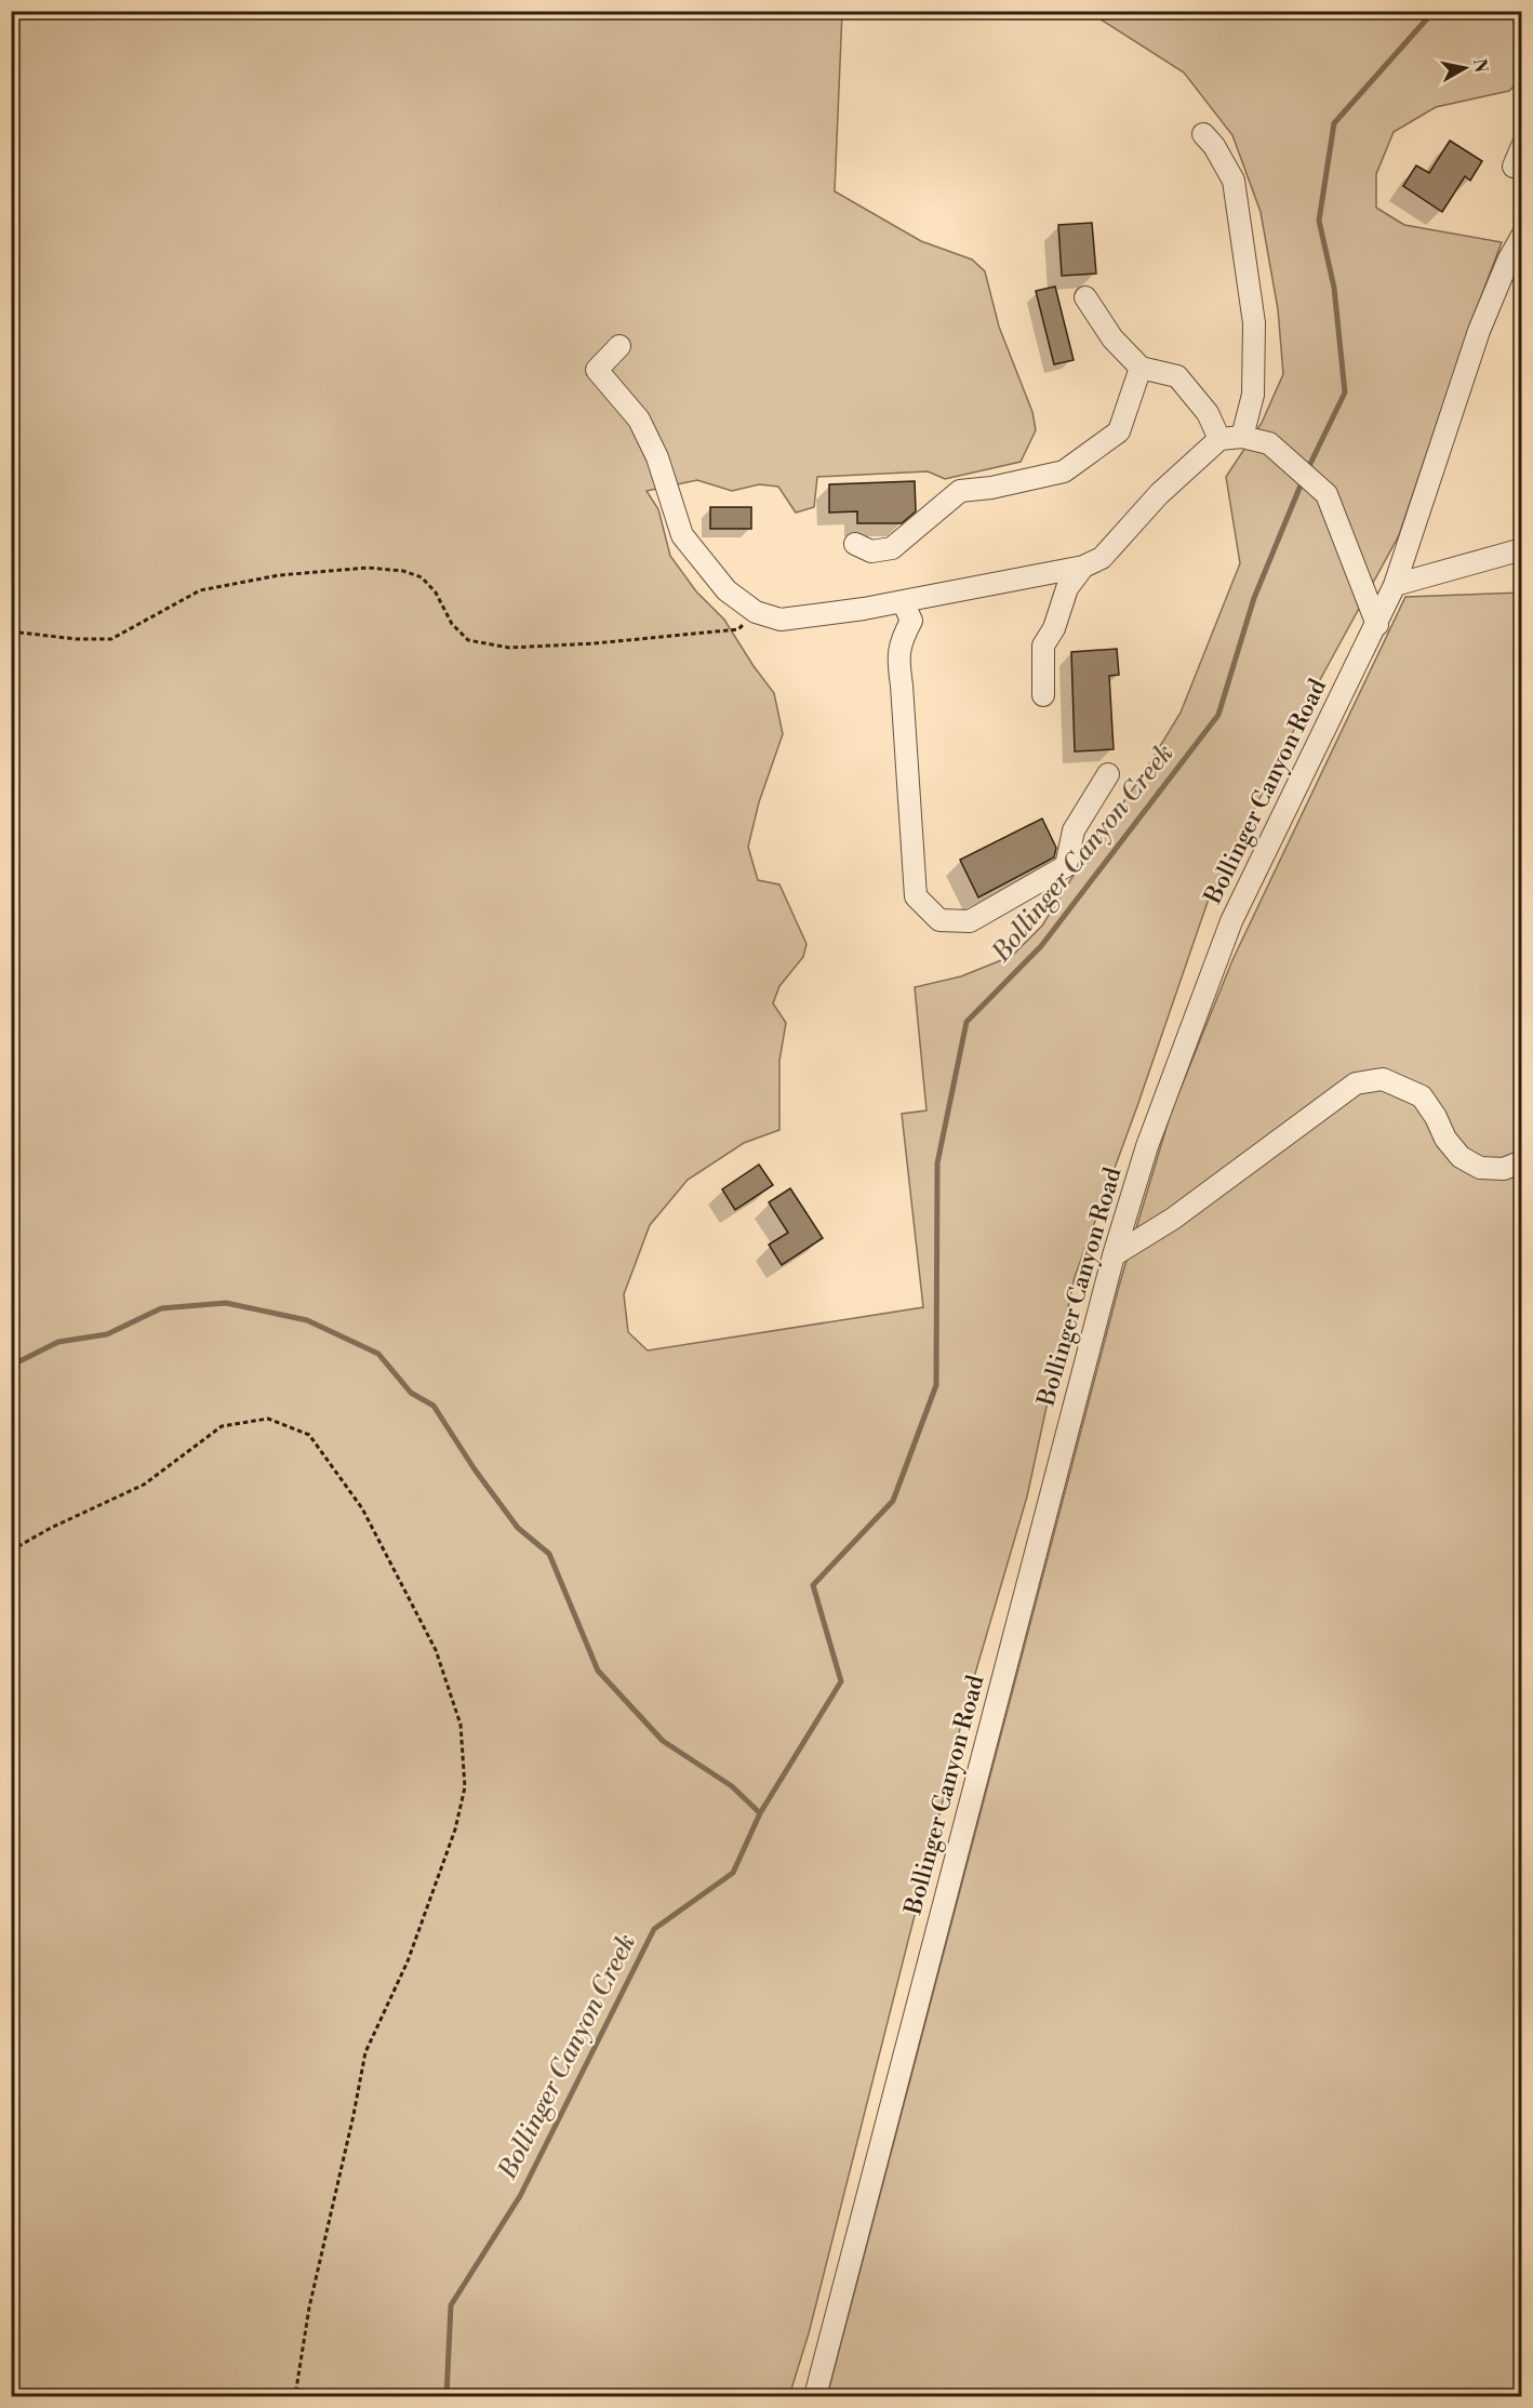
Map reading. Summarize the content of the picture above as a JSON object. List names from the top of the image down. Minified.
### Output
{"streets":{"street":["Bollinger Canyon Road"]},"water":["Bollinger Canyon Creek"],"north":"right"}
